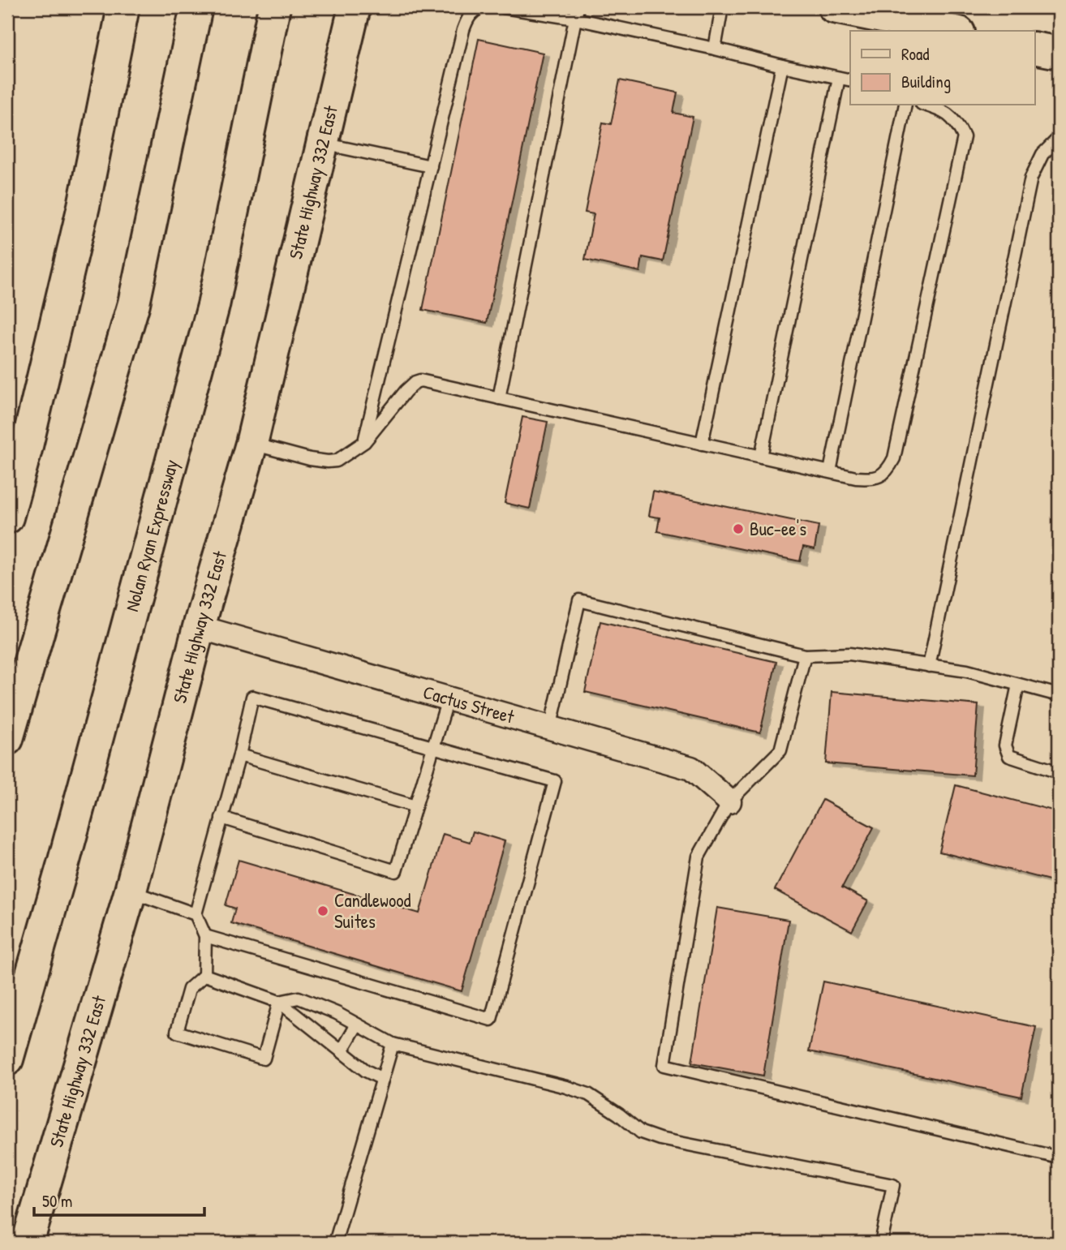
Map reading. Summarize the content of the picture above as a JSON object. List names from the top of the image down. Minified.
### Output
{"streets":{"main road":["State Highway 332 East","Nolan Ryan Expressway"],"street":["Cactus Street"]},"crossings":[["State Highway 332 East","Cactus Street"]],"places":["Buc-ee's","Candlewood Suites"],"legend":["Road","Building"],"scale_bar":"50 m"}
